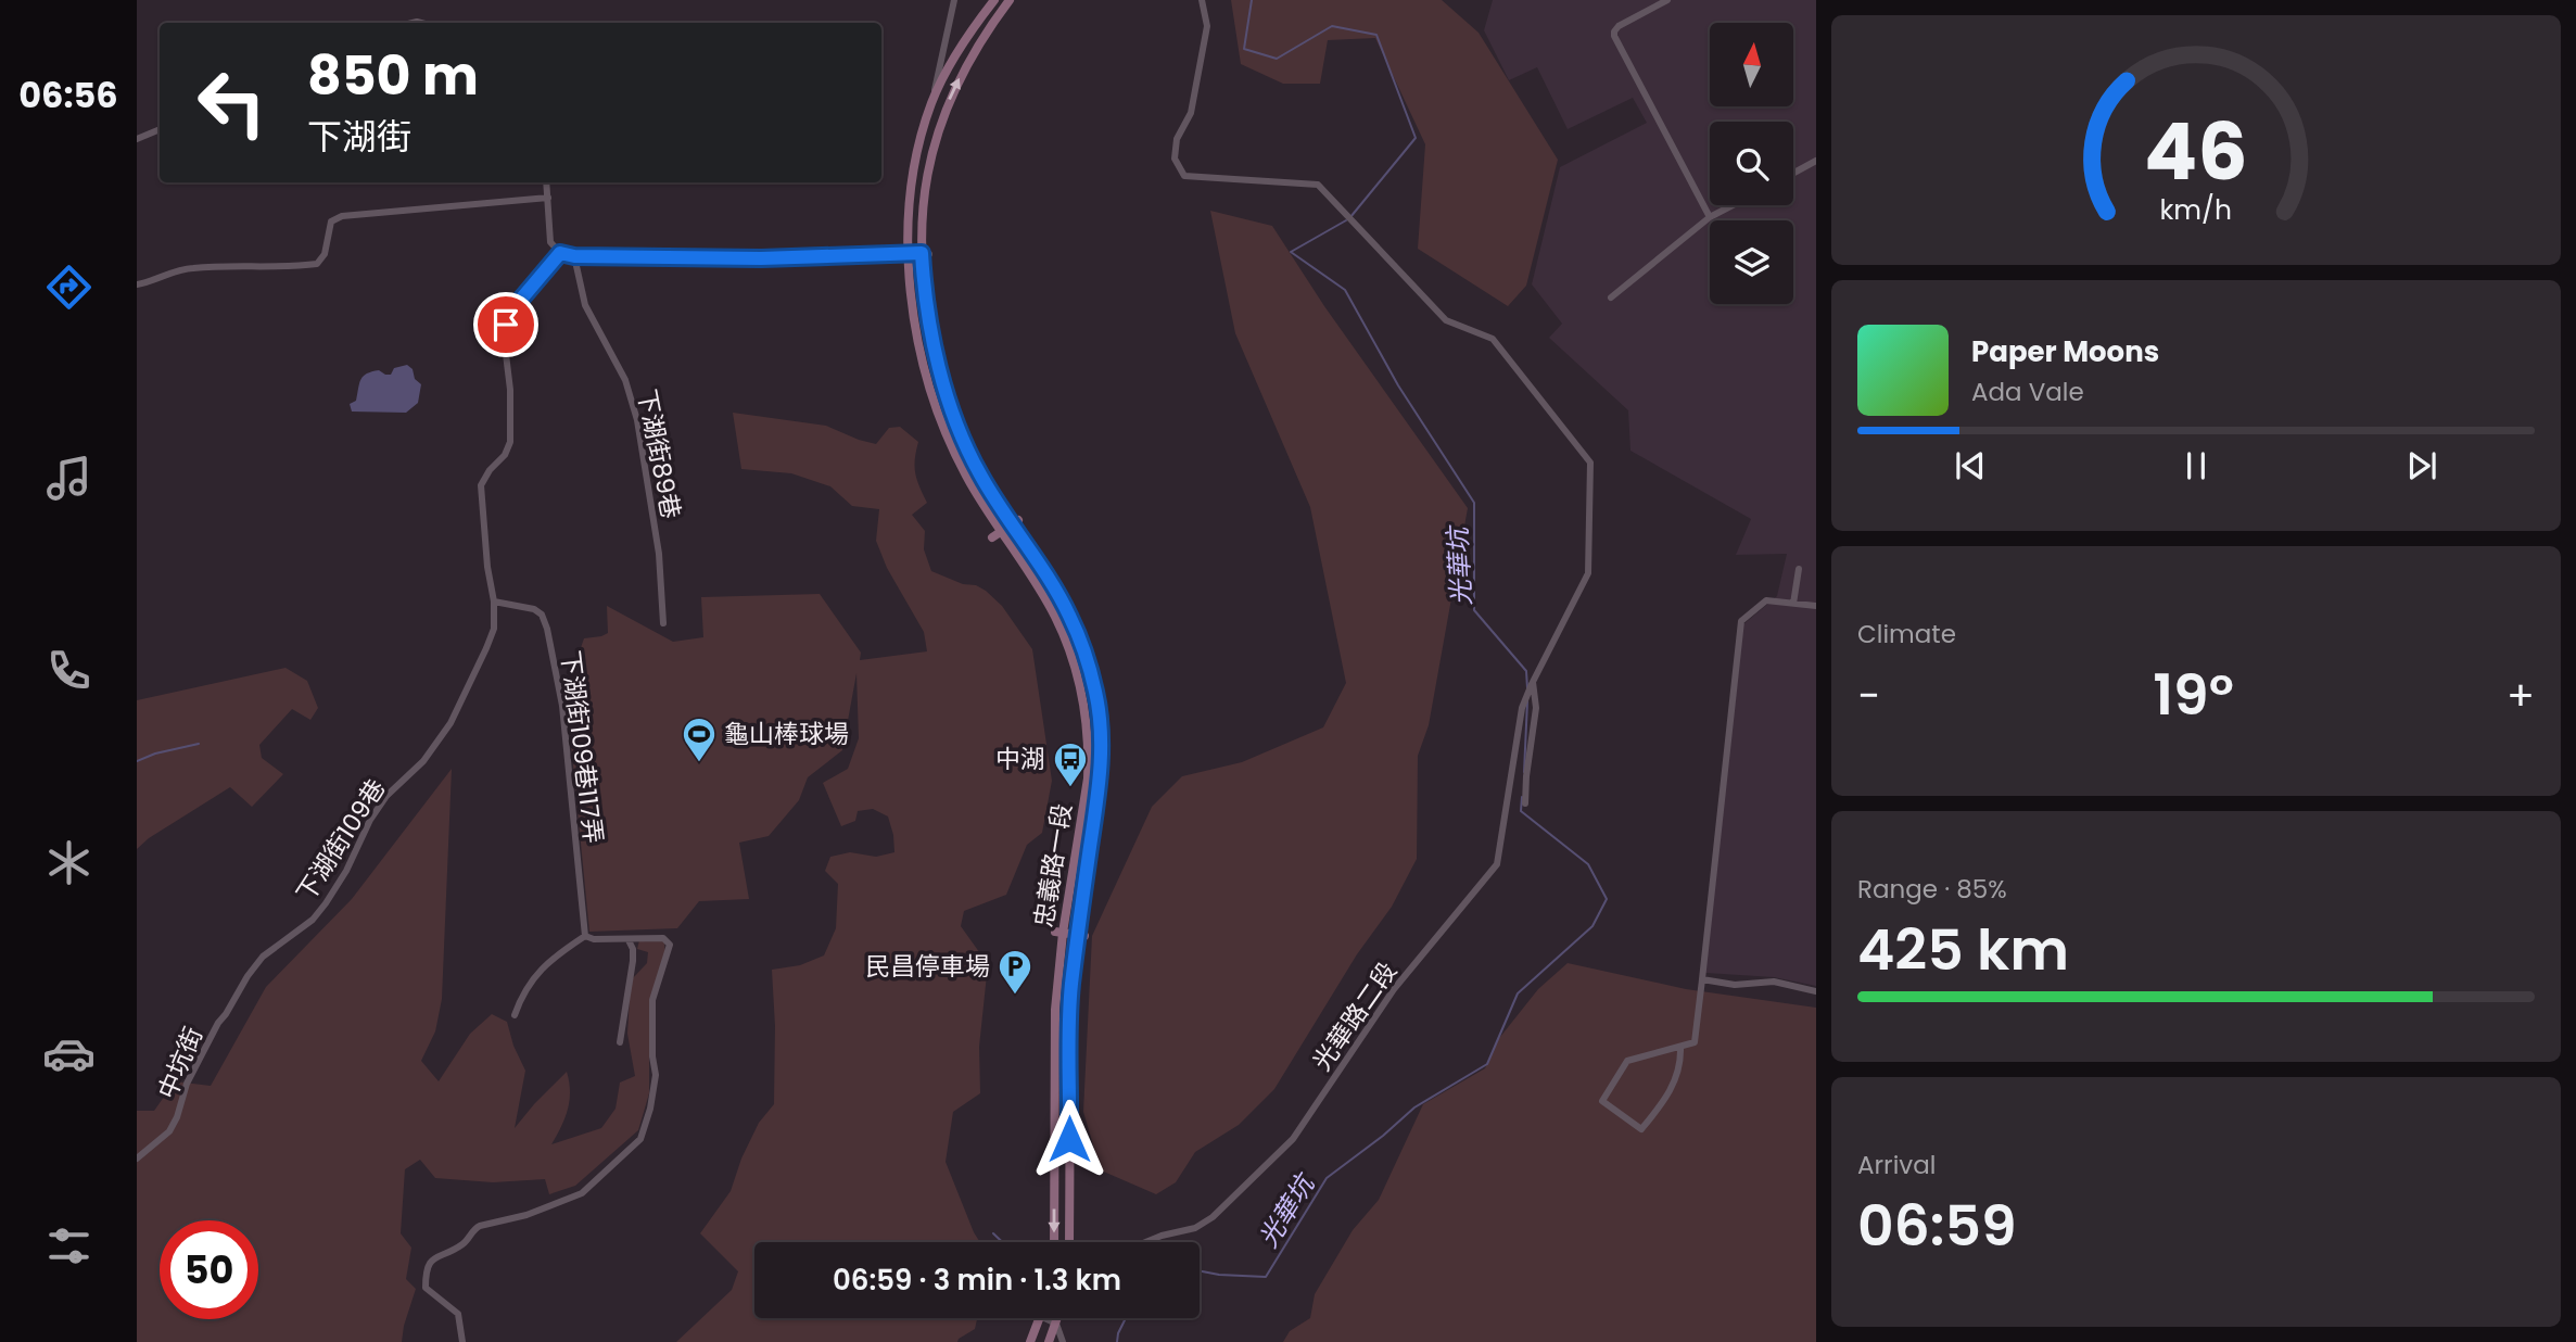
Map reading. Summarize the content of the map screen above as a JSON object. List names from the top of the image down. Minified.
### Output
{"streets":{"main road":["忠義路一段"],"street":["下湖街89巷","下湖街109巷117弄","下湖街109巷","光華路二段","中坑街"]},"crossings":[["下湖街109巷117弄","下湖街109巷"],["下湖街109巷","中坑街"]],"water":["光華坑"],"places":{"sports":["龜山棒球場"],"bus stop":["中湖"],"parking":["民昌停車場"]},"north":"top","page":{"tabs":"06:56","turn":["850 m","下湖街"],"song":["Paper Moons","Ada Vale"],"tile":["Climate",["Range · 85%","425 km"],["Arrival","06:59"]],"heat":["−","19°","+"],"limit":"50","trip":"06:59 · 3 min · 1.3 km","gauge":["46","km/h"]}}
